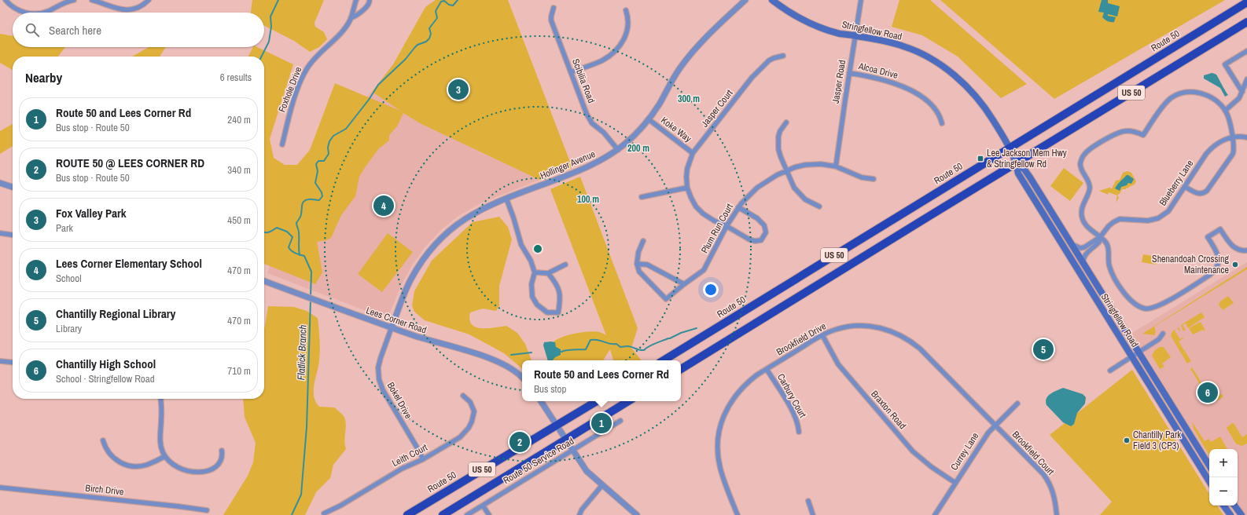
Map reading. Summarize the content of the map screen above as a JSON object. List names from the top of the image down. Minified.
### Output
{"streets":{"highway":["Route 50","US 50"],"main road":["Stringfellow Road"],"street":["Alcoa Drive","Scibilia Road","Jasper Road","Foxhole Drive","Jasper Court","Koke Way","Hollinger Avenue","Blueberry Lane","Plum Run Court","Lees Corner Road","Brookfield Drive","Carbury Court","Bokel Drive","Braxton Road","Currey Lane","Brookfield Court","Leith Court","Route 50 Service Road","Birch Drive"]},"crossings":[["Stringfellow Road","Route 50"],["Stringfellow Road","Jasper Road"],["Stringfellow Road","US 50"],["Stringfellow Road","Blueberry Lane"],["Alcoa Drive","Jasper Road"],["Scibilia Road","Hollinger Avenue"],["Jasper Road","Plum Run Court"],["Jasper Court","Koke Way"],["Jasper Court","Plum Run Court"],["Koke Way","Hollinger Avenue"],["Hollinger Avenue","Lees Corner Road"],["Hollinger Avenue","Bokel Drive"],["Lees Corner Road","Bokel Drive"],["Brookfield Drive","Carbury Court"],["Brookfield Drive","Braxton Road"],["Brookfield Drive","Currey Lane"],["Brookfield Drive","Brookfield Court"],["Bokel Drive","Leith Court"],["Braxton Road","Currey Lane"],["Currey Lane","Brookfield Court"]],"water":["Flatlick Branch"],"places":{"transit":["Lee Jackson Mem Hwy & Stringfellow Rd"],"other":["Shenandoah Crossing Maintenance","Chantilly Park Field 3 (CP3)"]},"page":{"search":"Search here","heading":["Nearby","6 results"],"pins":["3","4","5","6","1","2"],"list":[{"mark":"1","name":"Route 50 and Lees Corner Rd","note":"Bus stop · Route 50","value":"240 m"},{"mark":"2","name":"ROUTE 50 @ LEES CORNER RD","note":"Bus stop · Route 50","value":"340 m"},{"mark":"3","name":"Fox Valley Park","note":"Park","value":"450 m"},{"mark":"4","name":"Lees Corner Elementary School","note":"School","value":"470 m"},{"mark":"5","name":"Chantilly Regional Library","note":"Library","value":"470 m"},{"mark":"6","name":"Chantilly High School","note":"School · Stringfellow Road","value":"710 m"}],"popup":["Route 50 and Lees Corner Rd","Bus stop"],"map_buttons":["+","−"]},"rings":["300 m","200 m","100 m"]}
